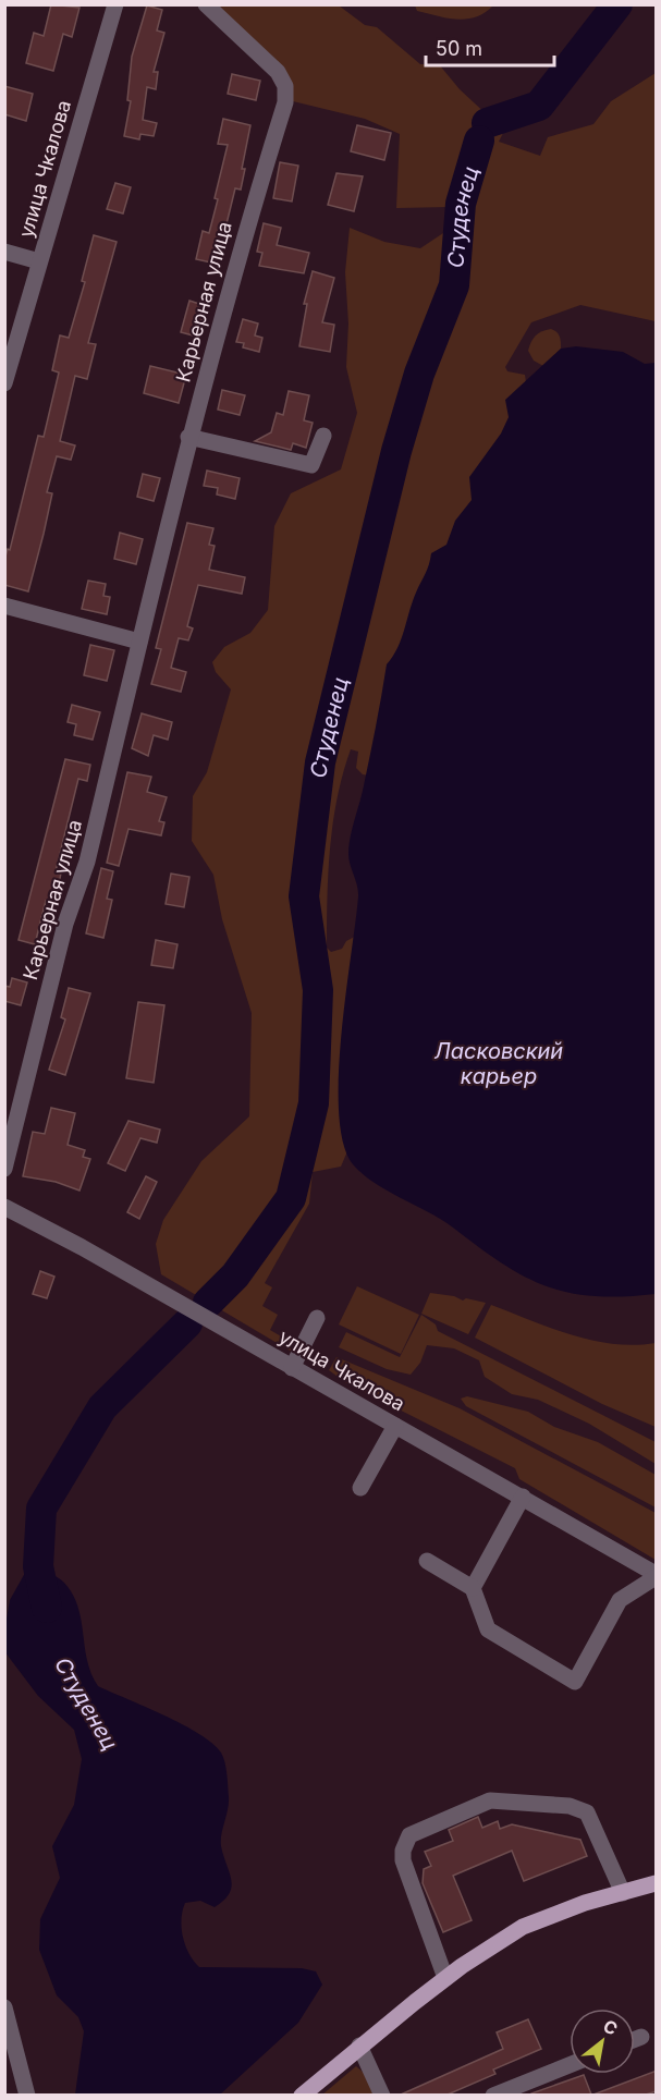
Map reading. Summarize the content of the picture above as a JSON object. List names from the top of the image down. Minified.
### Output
{"streets":{"street":["улица Чкалова","Карьерная улица"]},"water":["Студенец","Ласковский карьер"],"scale_bar":"50 m","north":"top right"}
